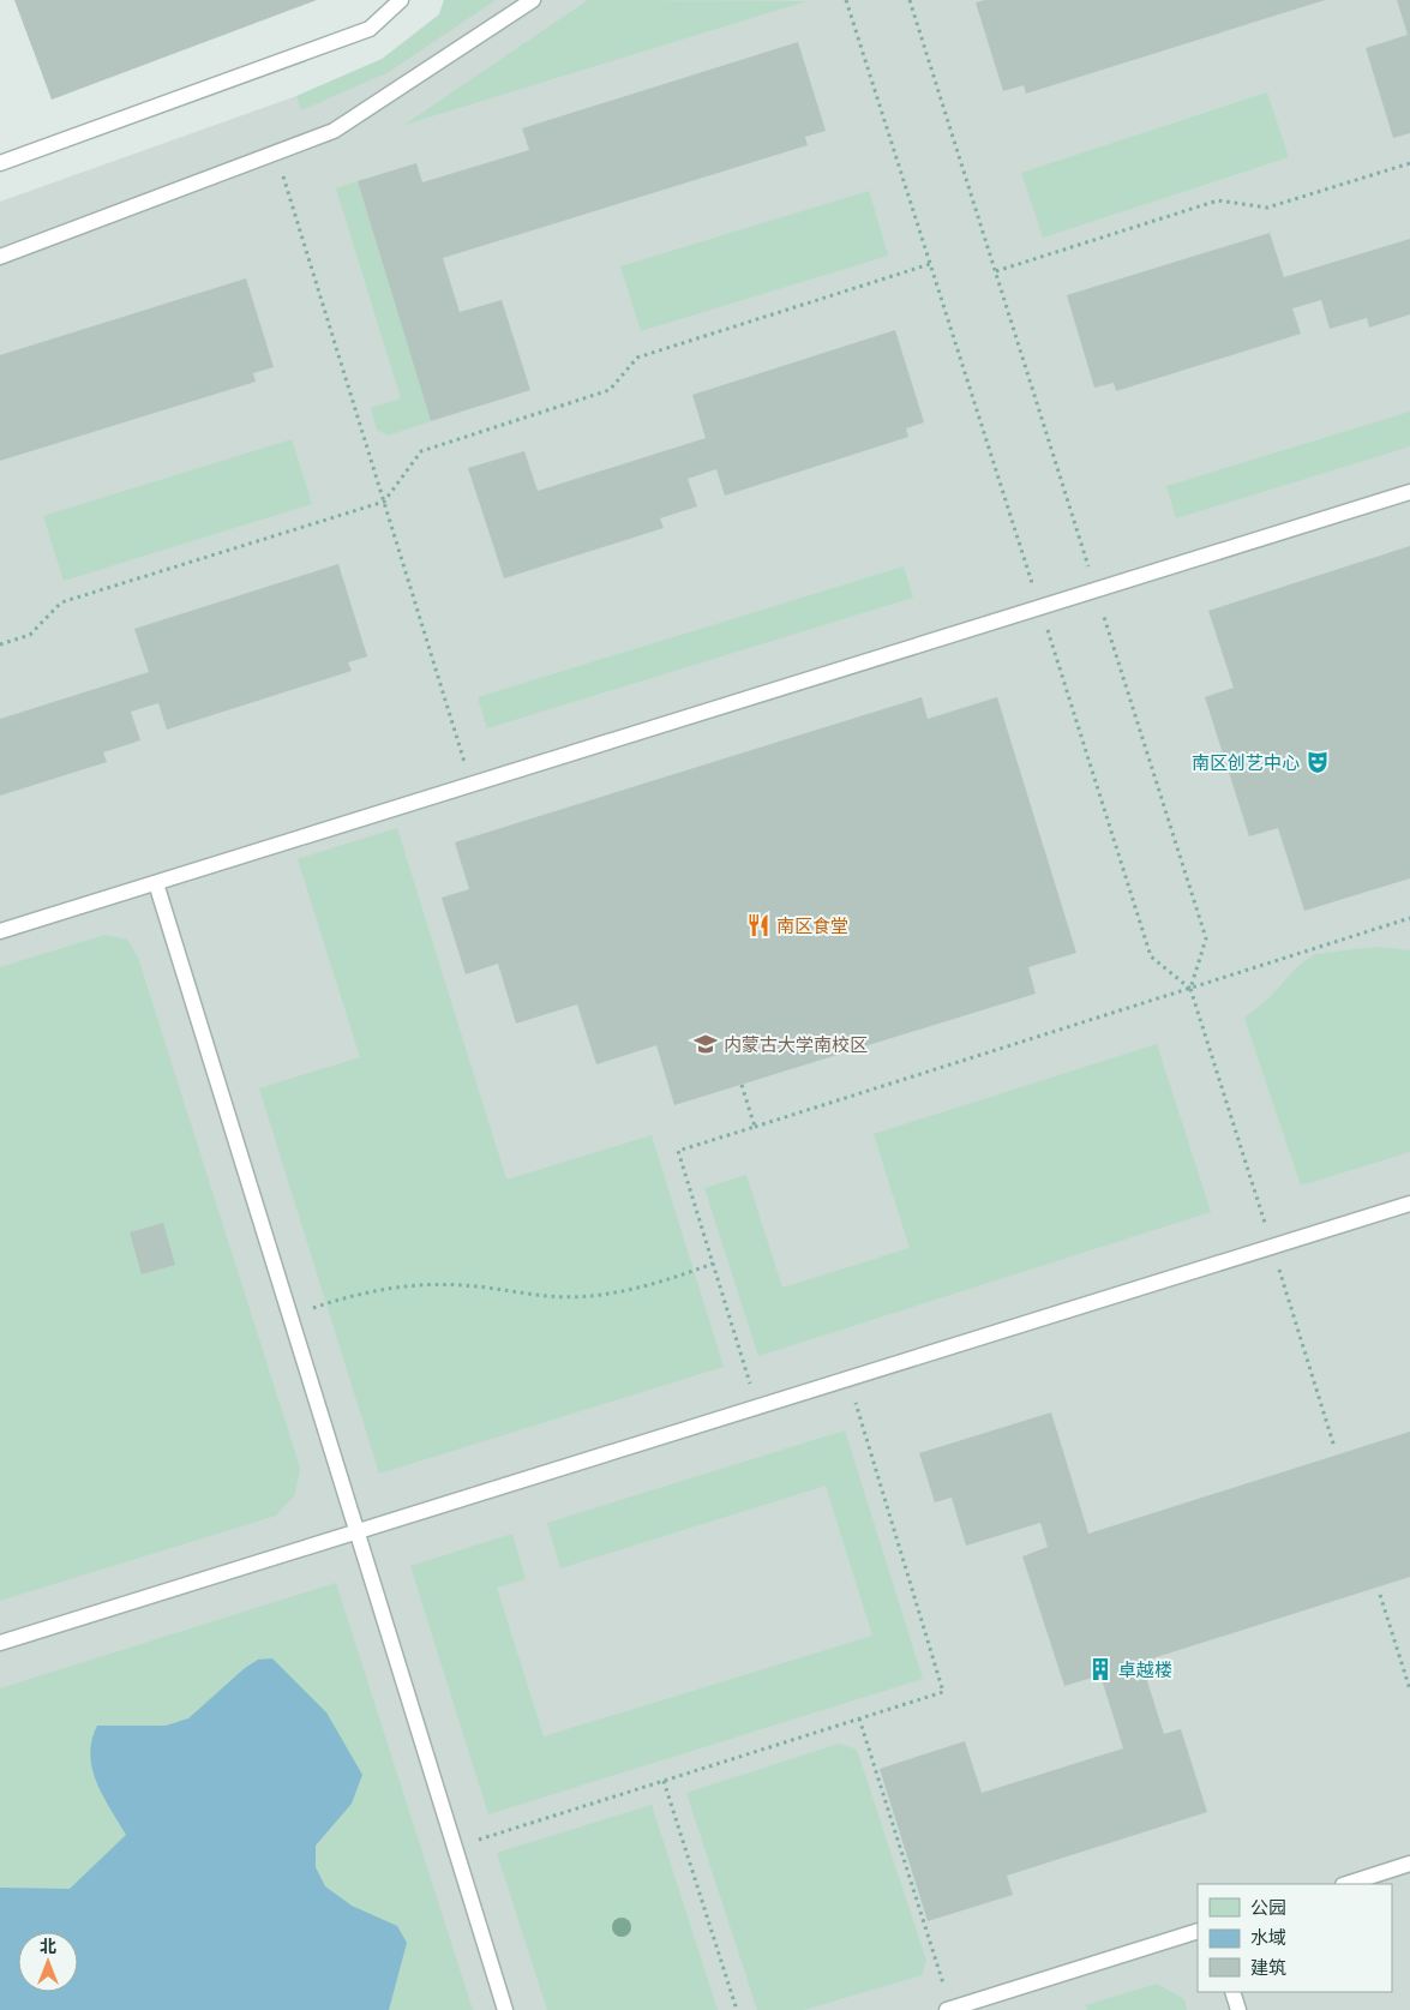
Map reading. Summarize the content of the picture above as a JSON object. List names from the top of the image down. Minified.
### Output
{"places":{"theatre":["南区创艺中心"],"restaurant":["南区食堂"],"school or university":["内蒙古大学南校区"],"building":["卓越楼"]},"legend":["公园","水域","建筑"],"north":"top"}
